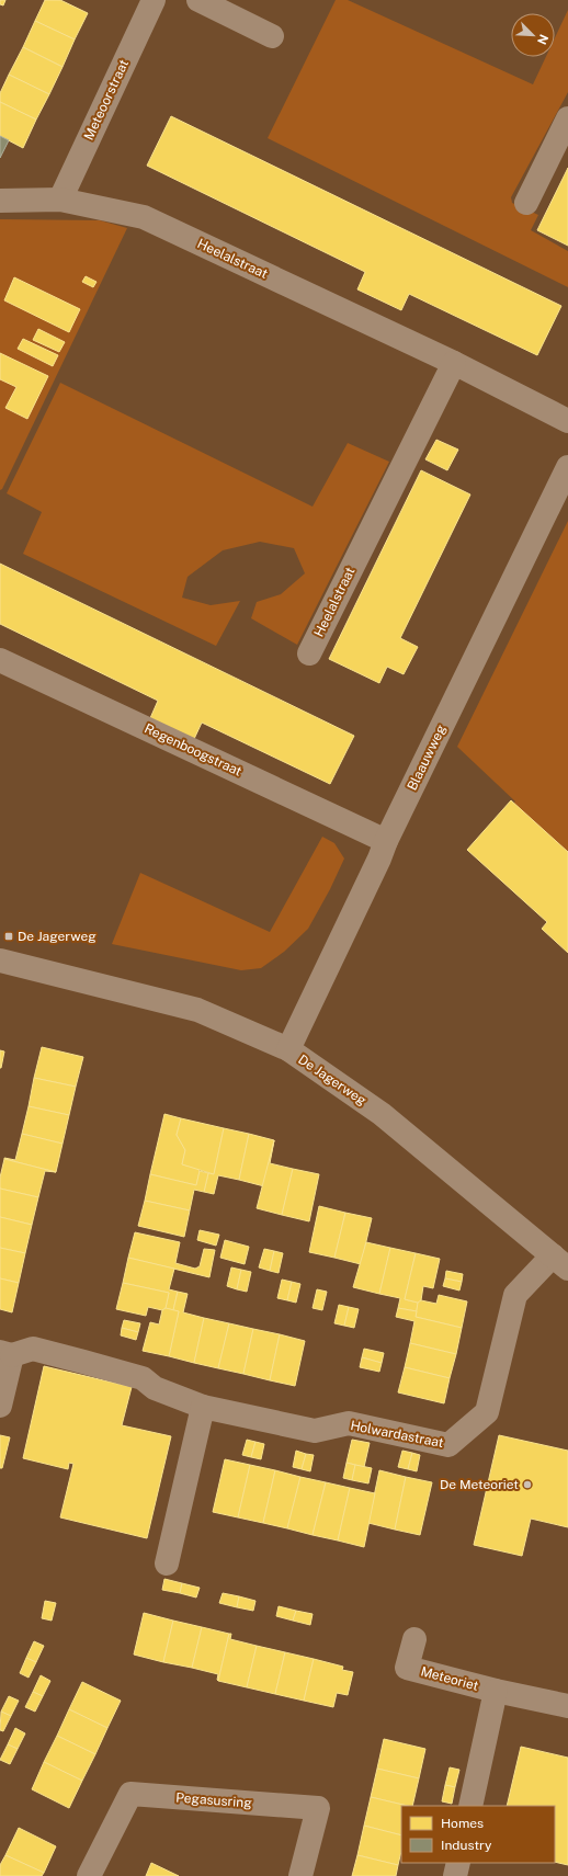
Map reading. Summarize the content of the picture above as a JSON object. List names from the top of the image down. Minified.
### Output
{"streets":{"street":["Meteoorstraat","Heelalstraat","Regenboogstraat","Blaauwweg","De Jagerweg","Holwardastraat","Meteoriet","Pegasusring"]},"crossings":[["Meteoorstraat","Heelalstraat"],["Regenboogstraat","Blaauwweg"],["Blaauwweg","De Jagerweg"],["De Jagerweg","Holwardastraat"]],"places":{"transit":["De Jagerweg"],"other":["De Meteoriet"]},"legend":["Homes","Industry"],"north":"bottom right"}
